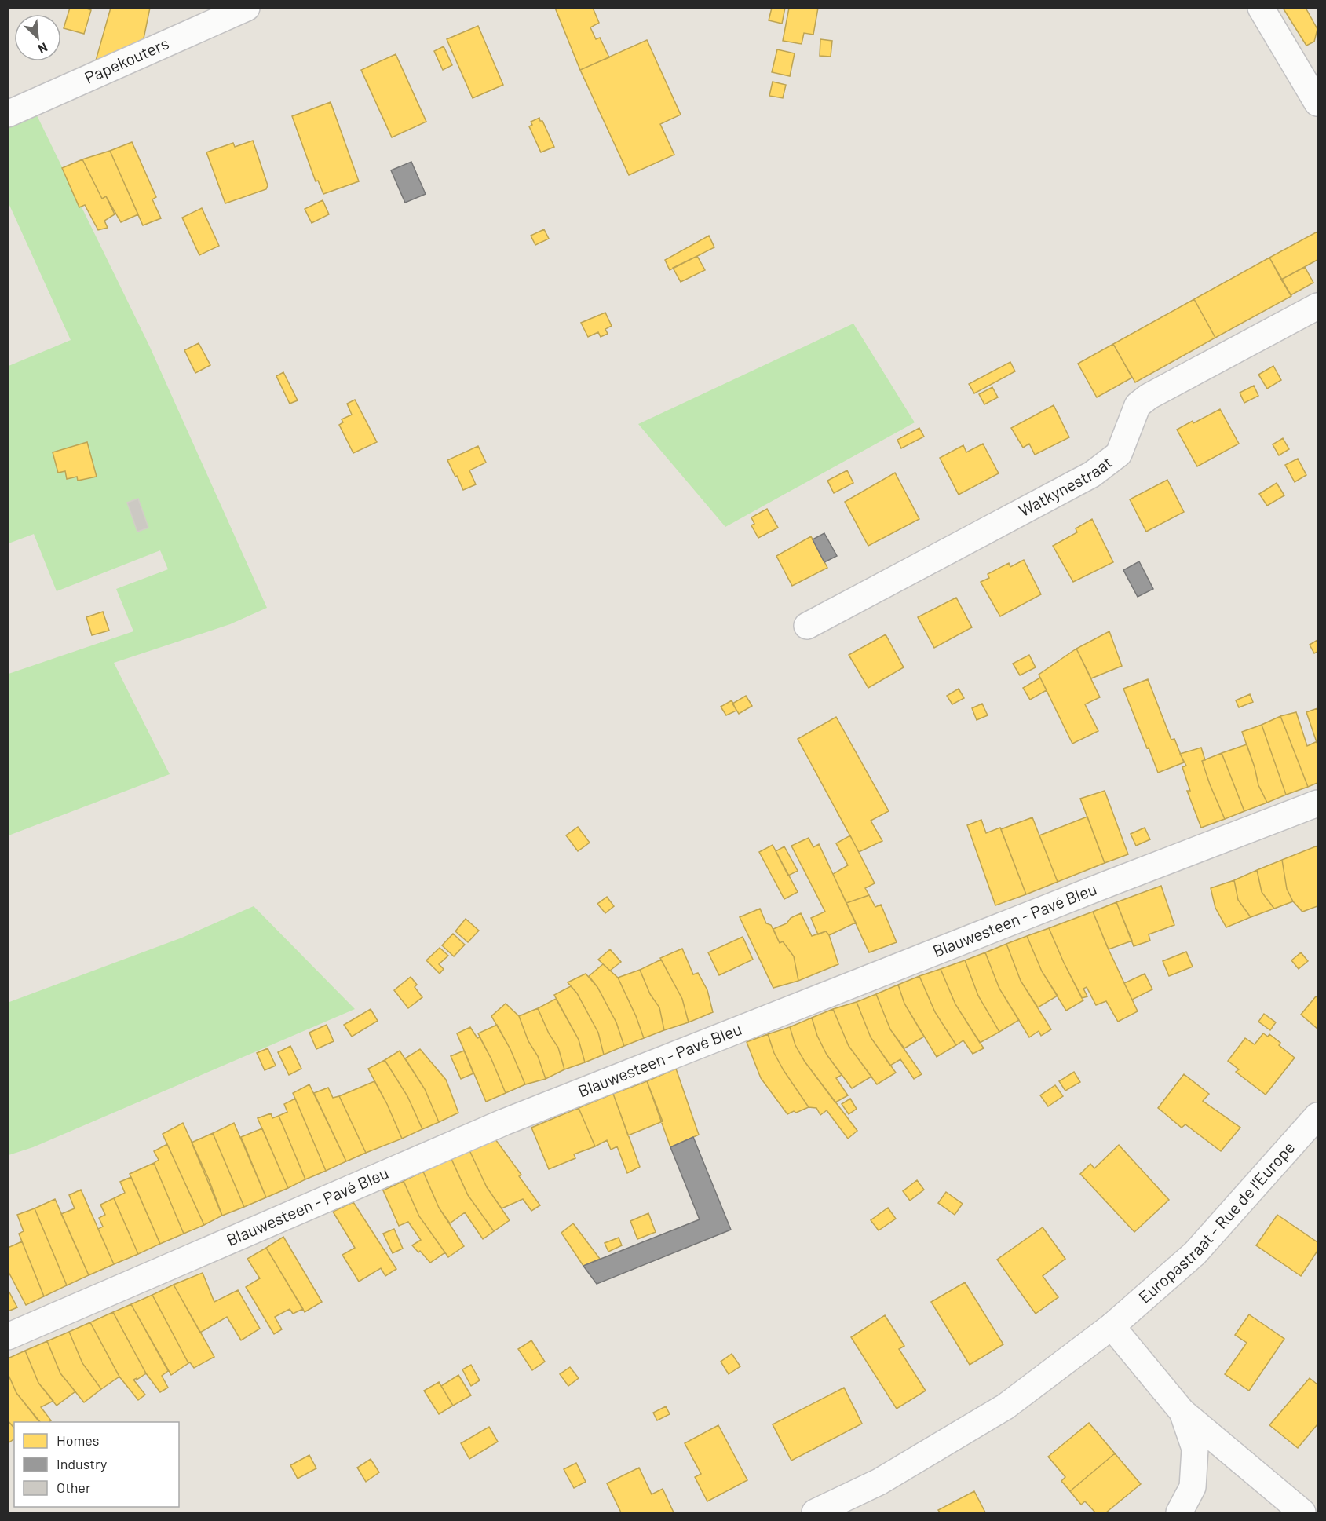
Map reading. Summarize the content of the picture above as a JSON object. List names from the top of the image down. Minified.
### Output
{"streets":{"street":["Papekouters","Watkynestraat","Blauwesteen - Pavé Bleu","Europastraat - Rue de l'Europe"]},"legend":["Homes","Industry","Other"],"north":"bottom right"}
